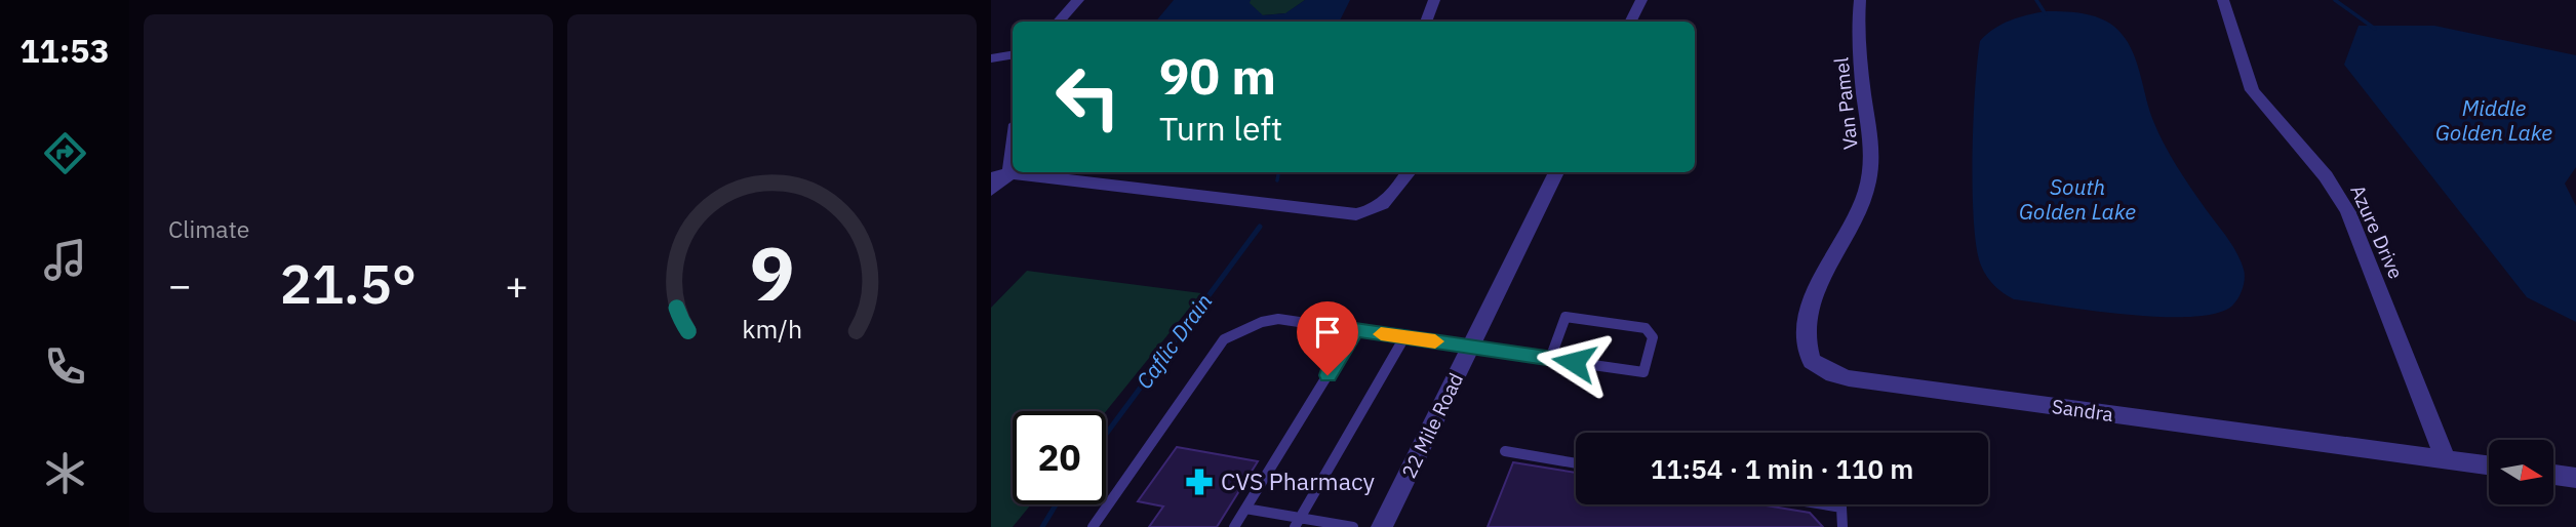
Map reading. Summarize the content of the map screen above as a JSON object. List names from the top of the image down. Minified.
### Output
{"streets":{"street":["Van Pamel","Azure Drive","Sandra","22 Mile Road"]},"crossings":[["Van Pamel","Sandra"],["Azure Drive","Sandra"]],"water":["Middle Golden Lake","South Golden Lake","Caflic Drain"],"places":{"pharmacy":["CVS Pharmacy"]},"north":"right","page":{"tabs":"11:53","tile":"Climate","turn":["90 m","Turn left"],"heat":["−","21.5°","+"],"limit":"20","trip":"11:54 · 1 min · 110 m","gauge":["9","km/h"]}}
